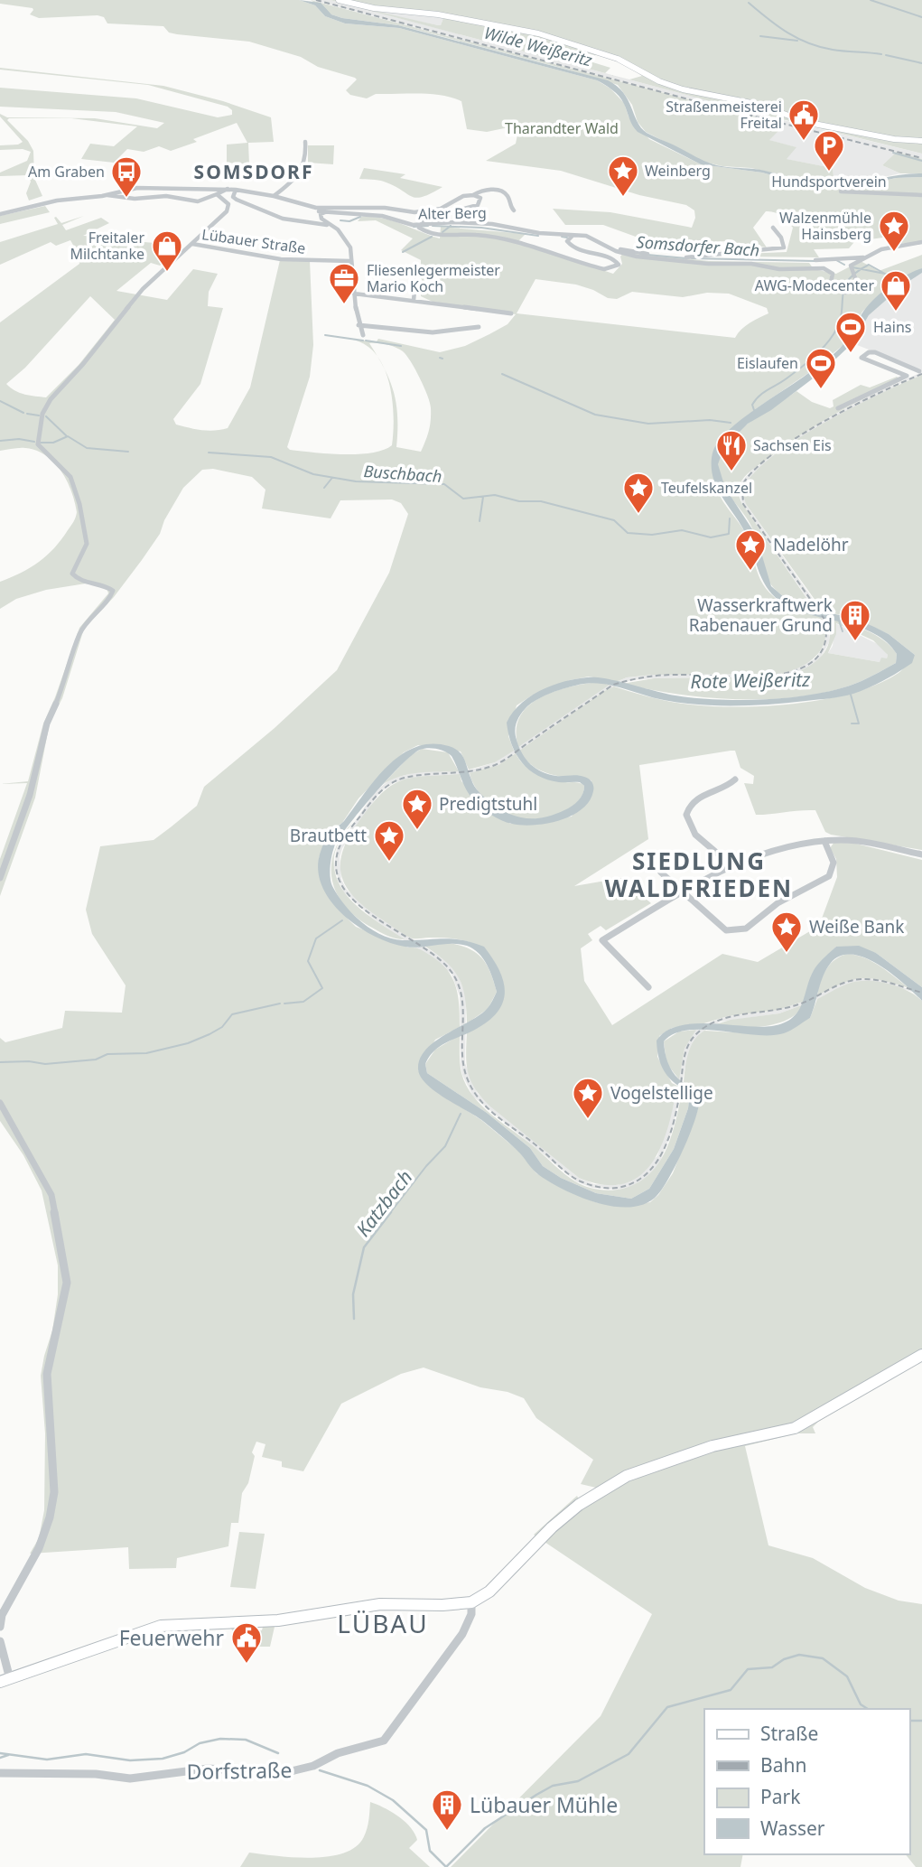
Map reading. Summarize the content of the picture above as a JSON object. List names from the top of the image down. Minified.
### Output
{"streets":{"street":["Alter Berg","Lübauer Straße","Dorfstraße"]},"districts":["SOMSDORF","SIEDLUNG WALDFRIEDEN","LÜBAU"],"water":["Wilde Weißeritz","Somsdorfer Bach","Buschbach","Rote Weißeritz","Katzbach"],"parks":["Tharandter Wald"],"places":{"public building":["Straßenmeisterei Freital","Feuerwehr"],"parking":["Hundsportverein"],"place":["Weinberg","Walzenmühle Hainsberg","Teufelskanzel","Nadelöhr","Predigtstuhl","Brautbett","Weiße Bank","Vogelstellige"],"bus stop":["Am Graben"],"shop":["Freitaler Milchtanke","AWG-Modecenter"],"office":["Fliesenlegermeister Mario Koch"],"sports":["Hains","Eislaufen"],"restaurant":["Sachsen Eis"],"building":["Wasserkraftwerk Rabenauer Grund","Lübauer Mühle"]},"legend":["Straße","Bahn","Park","Wasser"]}
